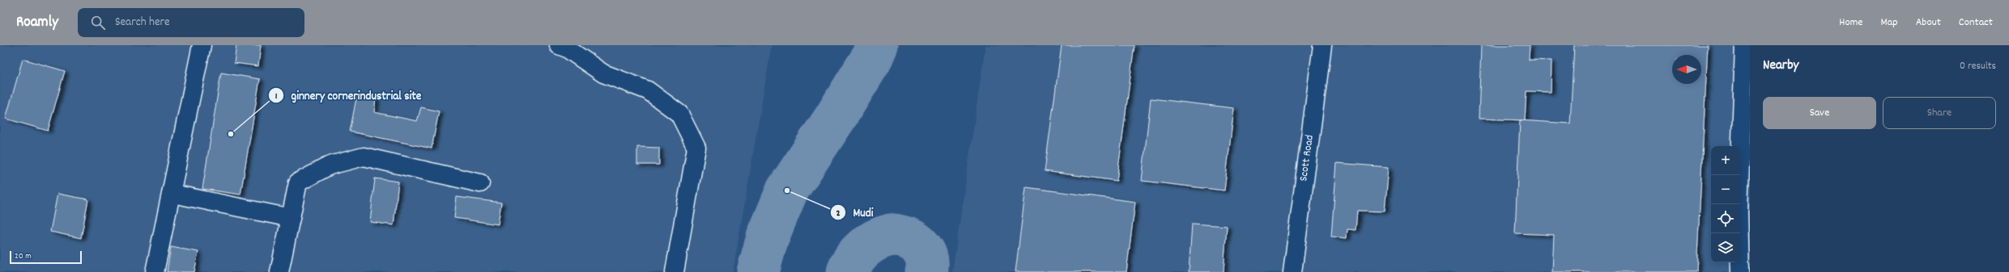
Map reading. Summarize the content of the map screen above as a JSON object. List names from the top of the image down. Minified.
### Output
{"streets":{"lane":["Scott Road"]},"places":["ginnery cornerindustrial site","Mudi"],"scale_bar":"20 m","north":"left","page":{"header":"Roamly","search":"Search here","nav":["Home","Map","About","Contact"],"heading":["Nearby","0 results"],"buttons":["Save","Share"],"map_buttons":["+","−"],"scale":"20 m"}}
